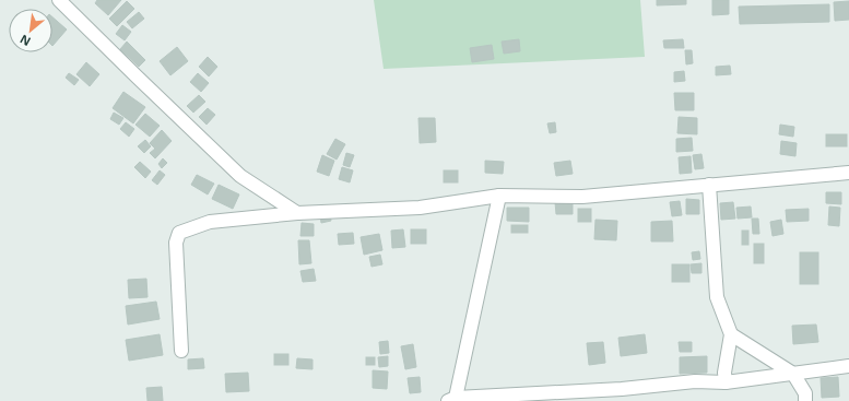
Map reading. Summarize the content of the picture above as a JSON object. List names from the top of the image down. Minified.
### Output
{"north":"bottom left"}
